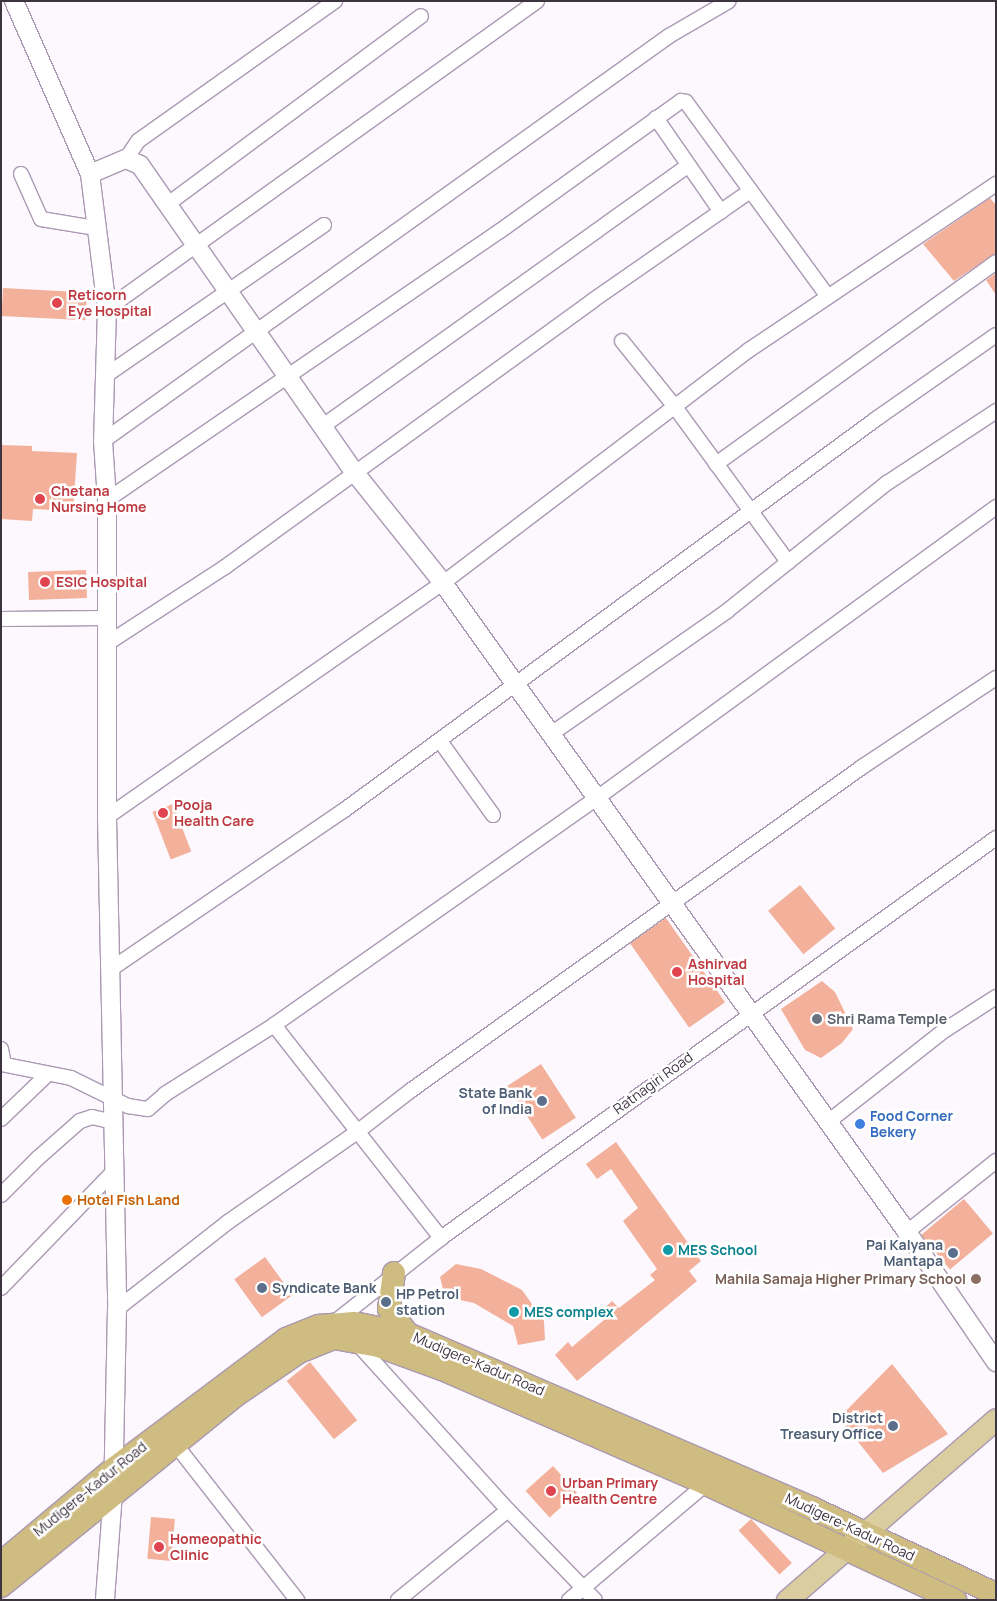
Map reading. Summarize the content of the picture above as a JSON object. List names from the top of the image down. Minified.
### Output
{"streets":{"highway":["Mudigere-Kadur Road"],"street":["Ratnagiri Road"]},"crossings":[["Ratnagiri Road","Mudigere-Kadur Road"]],"places":["Reticorn Eye Hospital","Chetana Nursing Home","ESIC Hospital","Pooja Health Care","Ashirvad Hospital","Shri Rama Temple","State Bank of India","Food Corner Bekery","Hotel Fish Land","MES School","Pai Kalyana Mantapa","Mahila Samaja Higher Primary School","Syndicate Bank","HP Petrol station","MES complex","District Treasury Office","Urban Primary Health Centre","Homeopathic Clinic"]}
